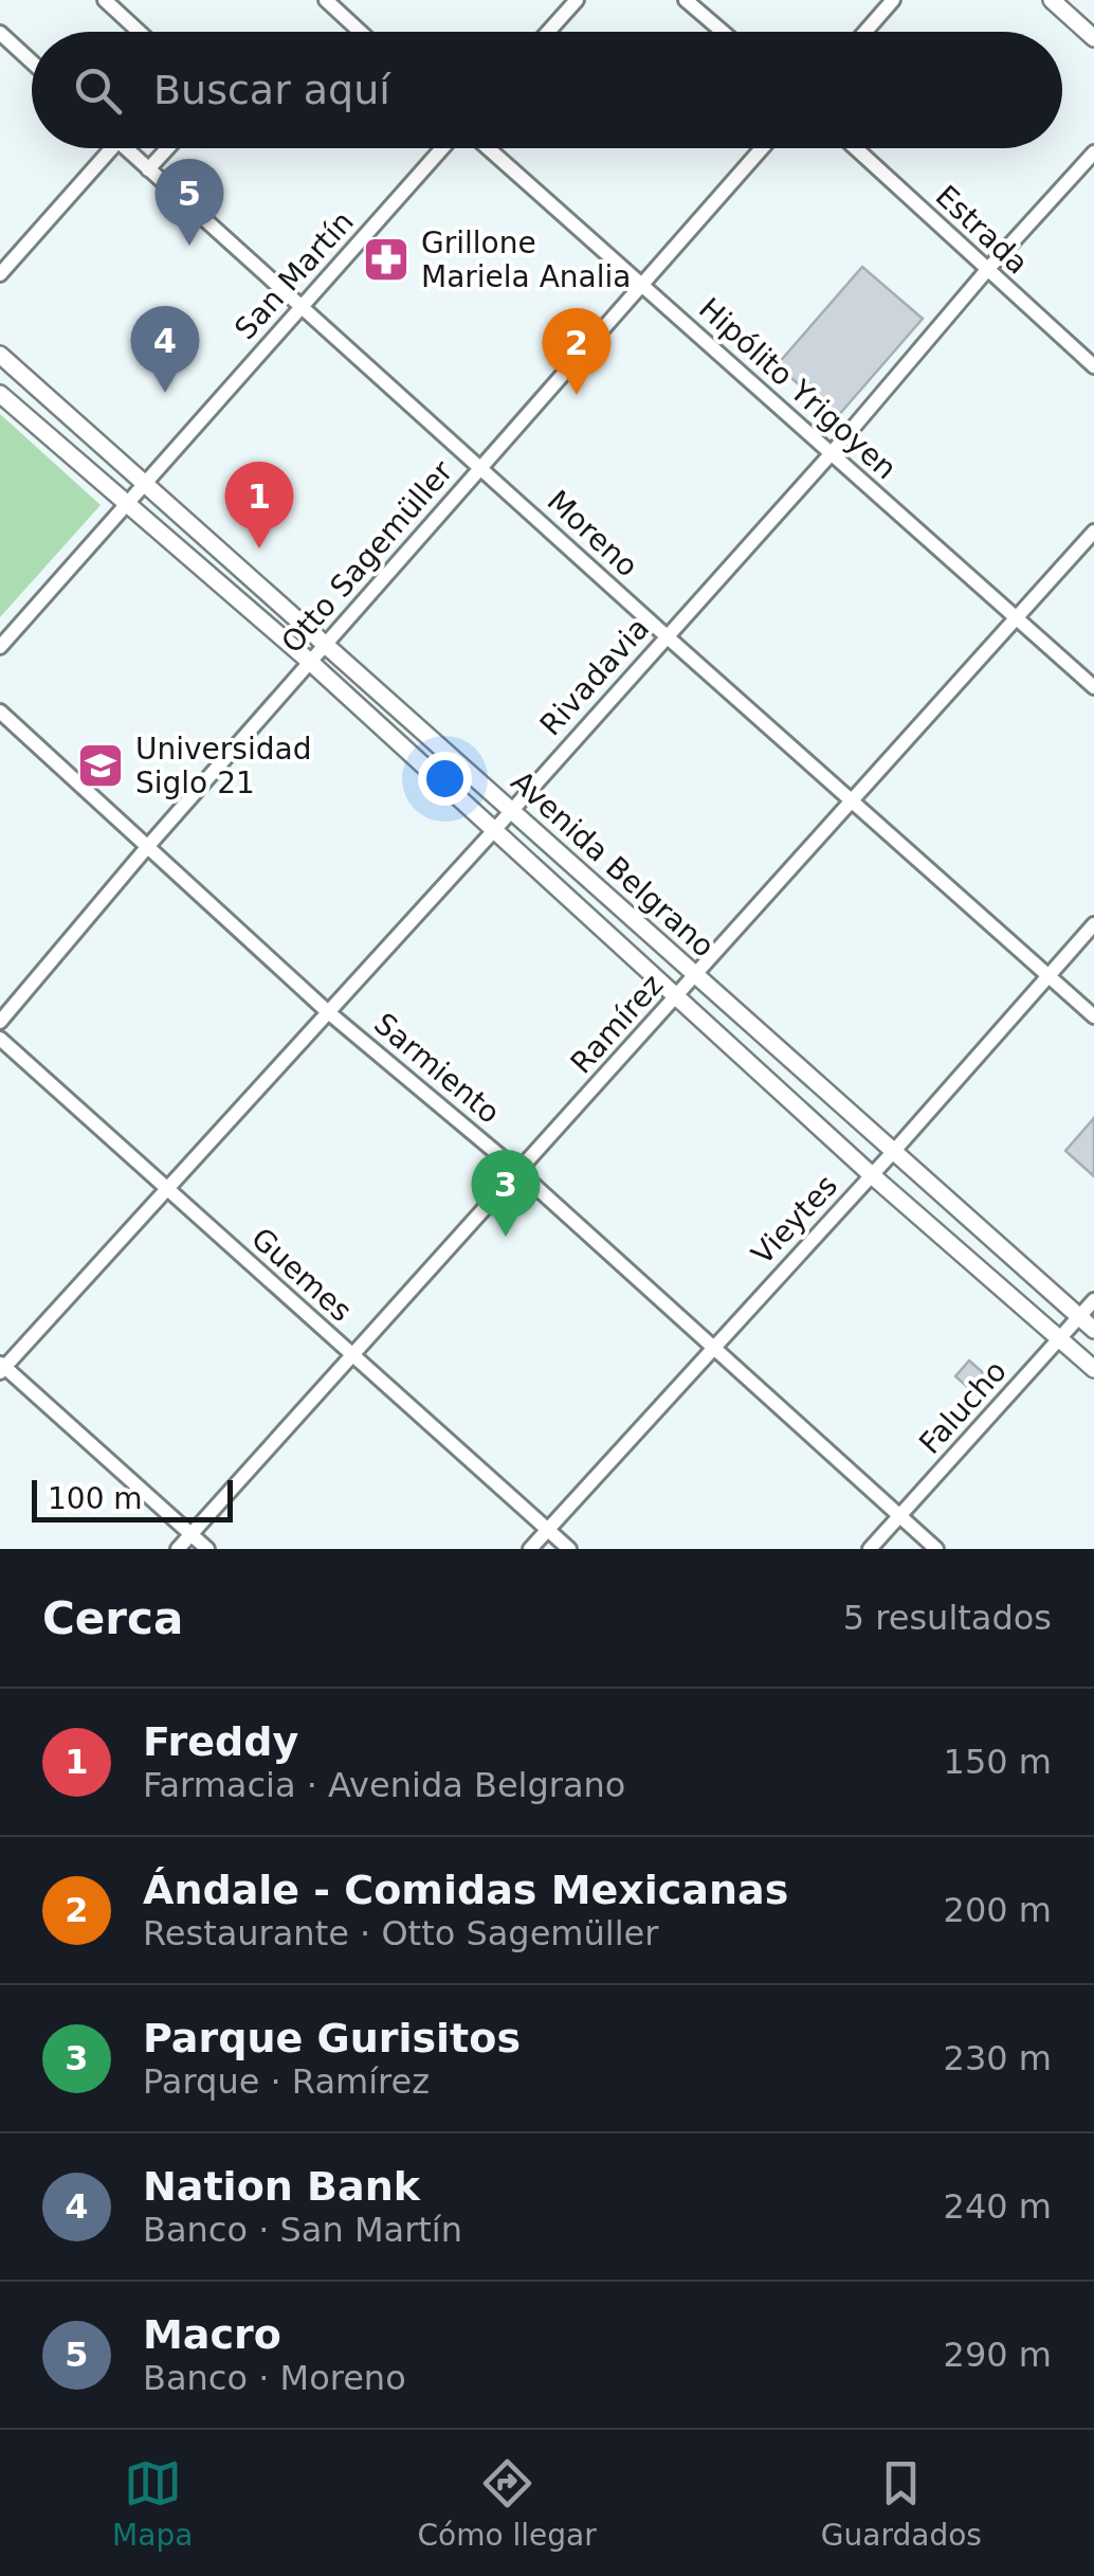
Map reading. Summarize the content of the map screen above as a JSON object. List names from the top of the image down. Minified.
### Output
{"streets":{"street":["Estrada","San Martín","Hipólito Yrigoyen","Moreno","Otto Sagemüller","Rivadavia","Avenida Belgrano","Ramírez","Sarmiento","Vieytes","Guemes","Falucho"]},"crossings":[["Estrada","Rivadavia"],["San Martín","Moreno"],["San Martín","Avenida Belgrano"],["Hipólito Yrigoyen","Otto Sagemüller"],["Hipólito Yrigoyen","Rivadavia"],["Hipólito Yrigoyen","Ramírez"],["Moreno","Otto Sagemüller"],["Moreno","Rivadavia"],["Moreno","Ramírez"],["Moreno","Vieytes"],["Otto Sagemüller","Avenida Belgrano"],["Otto Sagemüller","Sarmiento"],["Rivadavia","Avenida Belgrano"],["Rivadavia","Sarmiento"],["Rivadavia","Guemes"],["Avenida Belgrano","Ramírez"],["Avenida Belgrano","Vieytes"],["Avenida Belgrano","Falucho"],["Ramírez","Sarmiento"],["Ramírez","Guemes"],["Sarmiento","Vieytes"],["Sarmiento","Falucho"],["Vieytes","Guemes"]],"places":{"pharmacy":["Grillone Mariela Analia"],"school or university":["Universidad Siglo 21"]},"scale_bar":"100 m","page":{"search":"Buscar aquí","pins":["5","4","2","1","3"],"scale":"100 m","heading":["Cerca","5 resultados"],"list":[{"mark":"1","name":"Freddy","note":"Farmacia · Avenida Belgrano","value":"150 m"},{"mark":"2","name":"Ándale - Comidas Mexicanas","note":"Restaurante · Otto Sagemüller","value":"200 m"},{"mark":"3","name":"Parque Gurisitos","note":"Parque · Ramírez","value":"230 m"},{"mark":"4","name":"Nation Bank","note":"Banco · San Martín","value":"240 m"},{"mark":"5","name":"Macro","note":"Banco · Moreno","value":"290 m"}],"nav":["Mapa","Cómo llegar","Guardados"]}}
